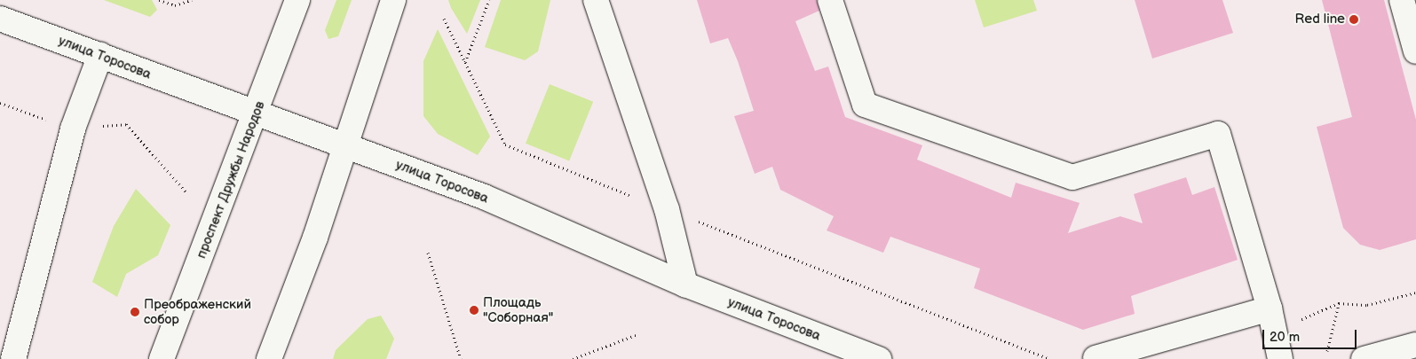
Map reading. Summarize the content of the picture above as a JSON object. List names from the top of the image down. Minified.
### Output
{"streets":{"street":["улица Торосова","проспект Дружбы Народов"]},"crossings":[["улица Торосова","проспект Дружбы Народов"]],"places":["Red line","Площадь \"Соборная\"","Преображенский собор"],"scale_bar":"20 m"}
